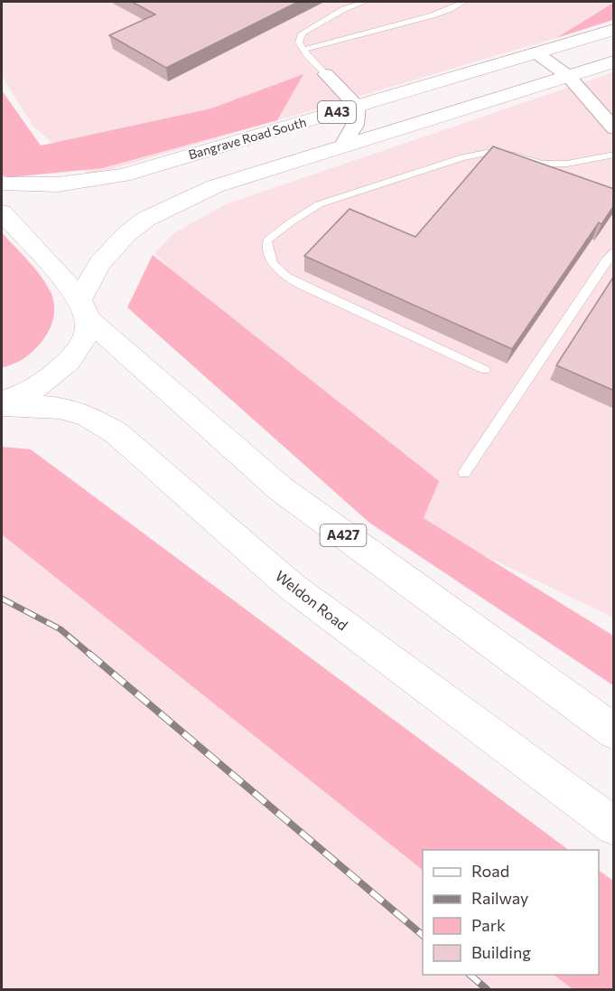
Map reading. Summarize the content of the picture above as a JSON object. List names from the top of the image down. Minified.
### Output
{"streets":{"highway":["A43","Bangrave Road South","A427","Weldon Road"]},"crossings":[["A43","A427"],["A43","Weldon Road"]],"legend":["Road","Railway","Park","Building"]}
